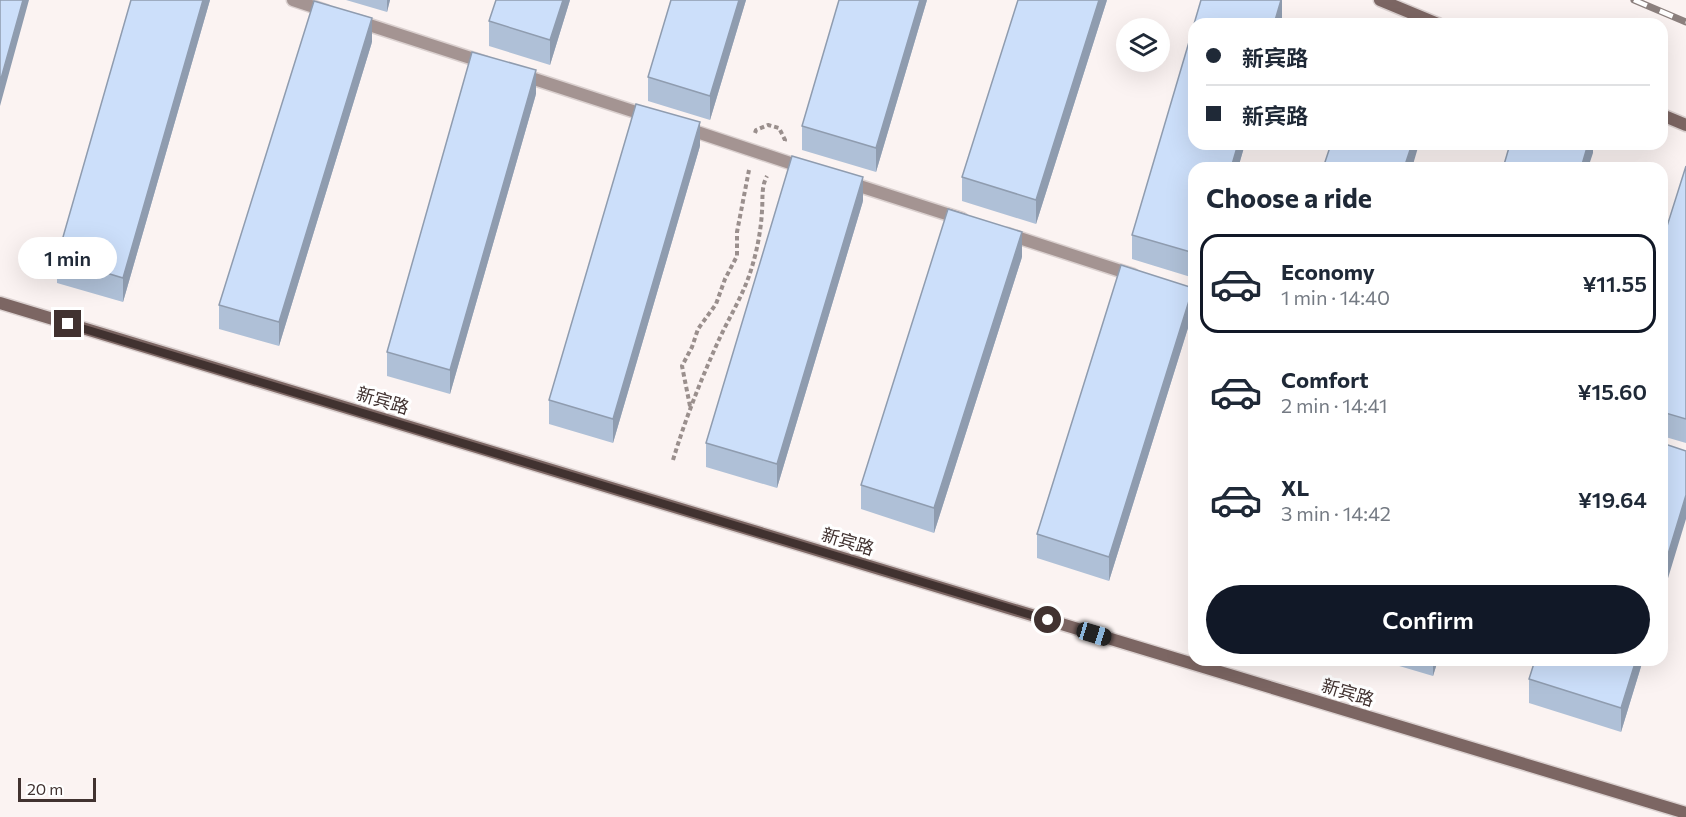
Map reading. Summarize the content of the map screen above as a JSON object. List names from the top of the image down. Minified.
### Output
{"streets":{"street":["新宾路"]},"scale_bar":"20 m","page":{"banner":["新宾路","新宾路"],"heading":"Choose a ride","list":[{"name":"Economy","note":"1 min · 14:40","value":"¥11.55"},{"name":"Comfort","note":"2 min · 14:41","value":"¥15.60"},{"name":"XL","note":"3 min · 14:42","value":"¥19.64"}],"bubble":"1 min","buttons":"Confirm","scale":"20 m"}}
